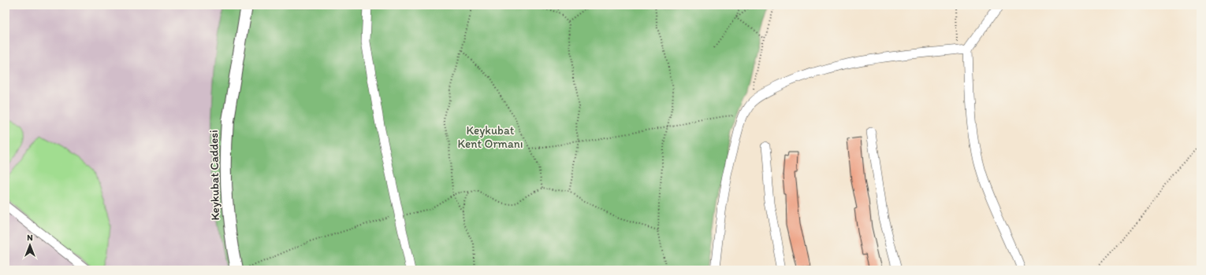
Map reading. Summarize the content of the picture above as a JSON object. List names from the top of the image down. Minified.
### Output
{"streets":{"street":["Keykubat Caddesi"]},"parks":["Keykubat Kent Ormanı"],"north":"top"}
